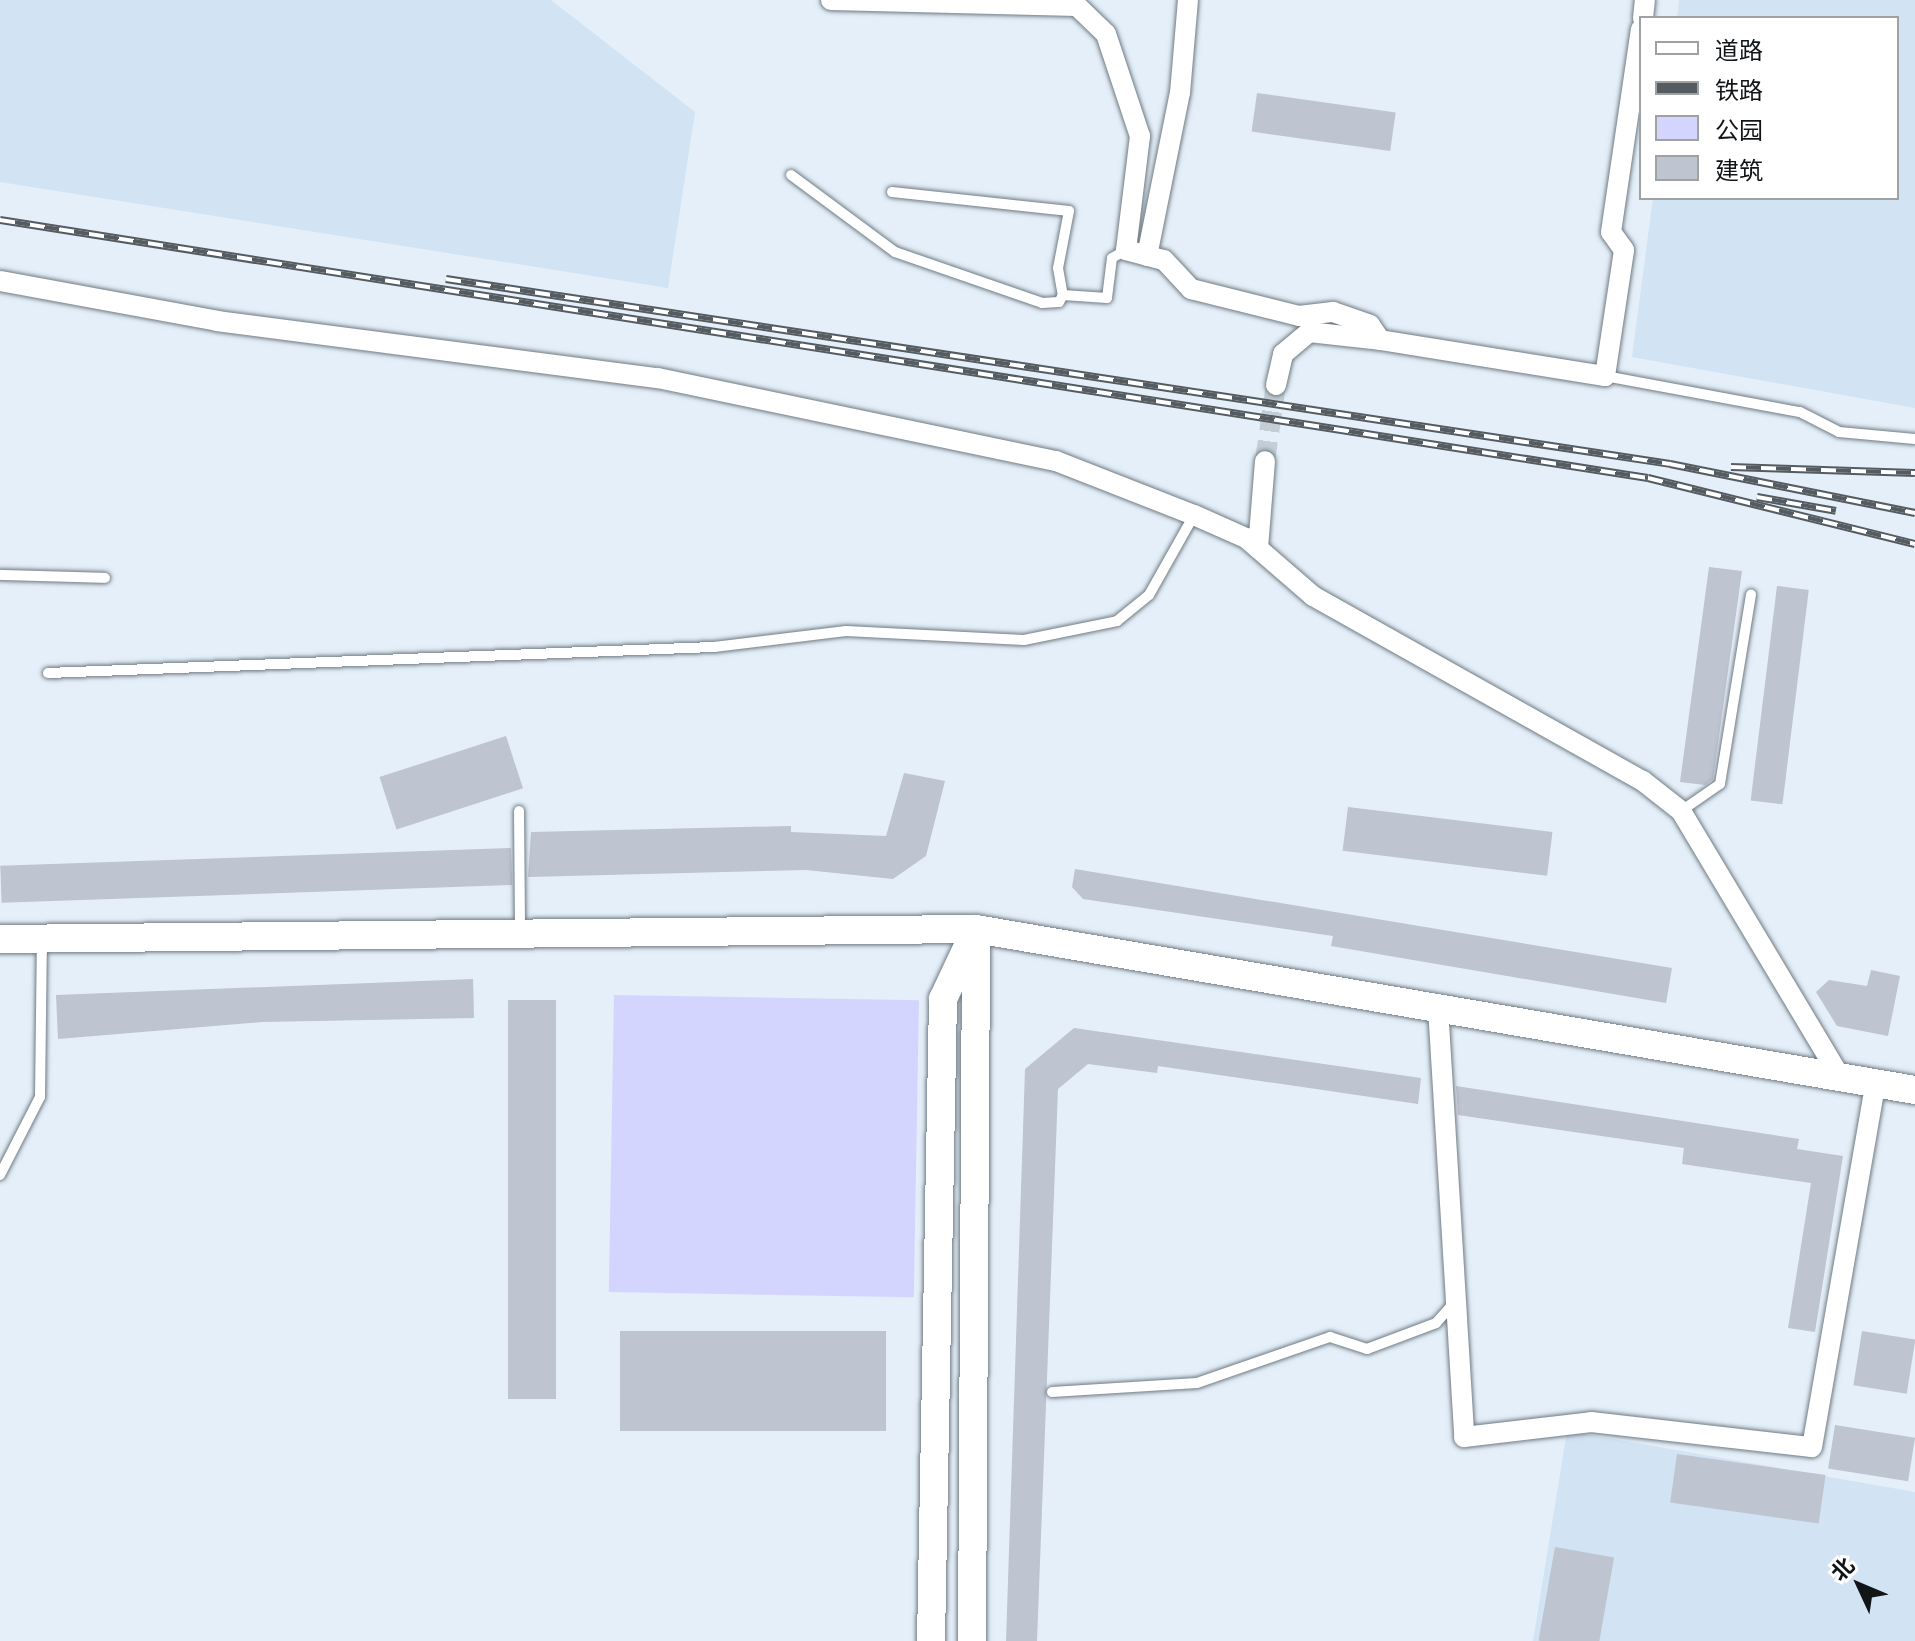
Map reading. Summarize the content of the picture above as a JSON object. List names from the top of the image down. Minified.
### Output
{"legend":["道路","铁路","公园","建筑"],"north":"top left"}
